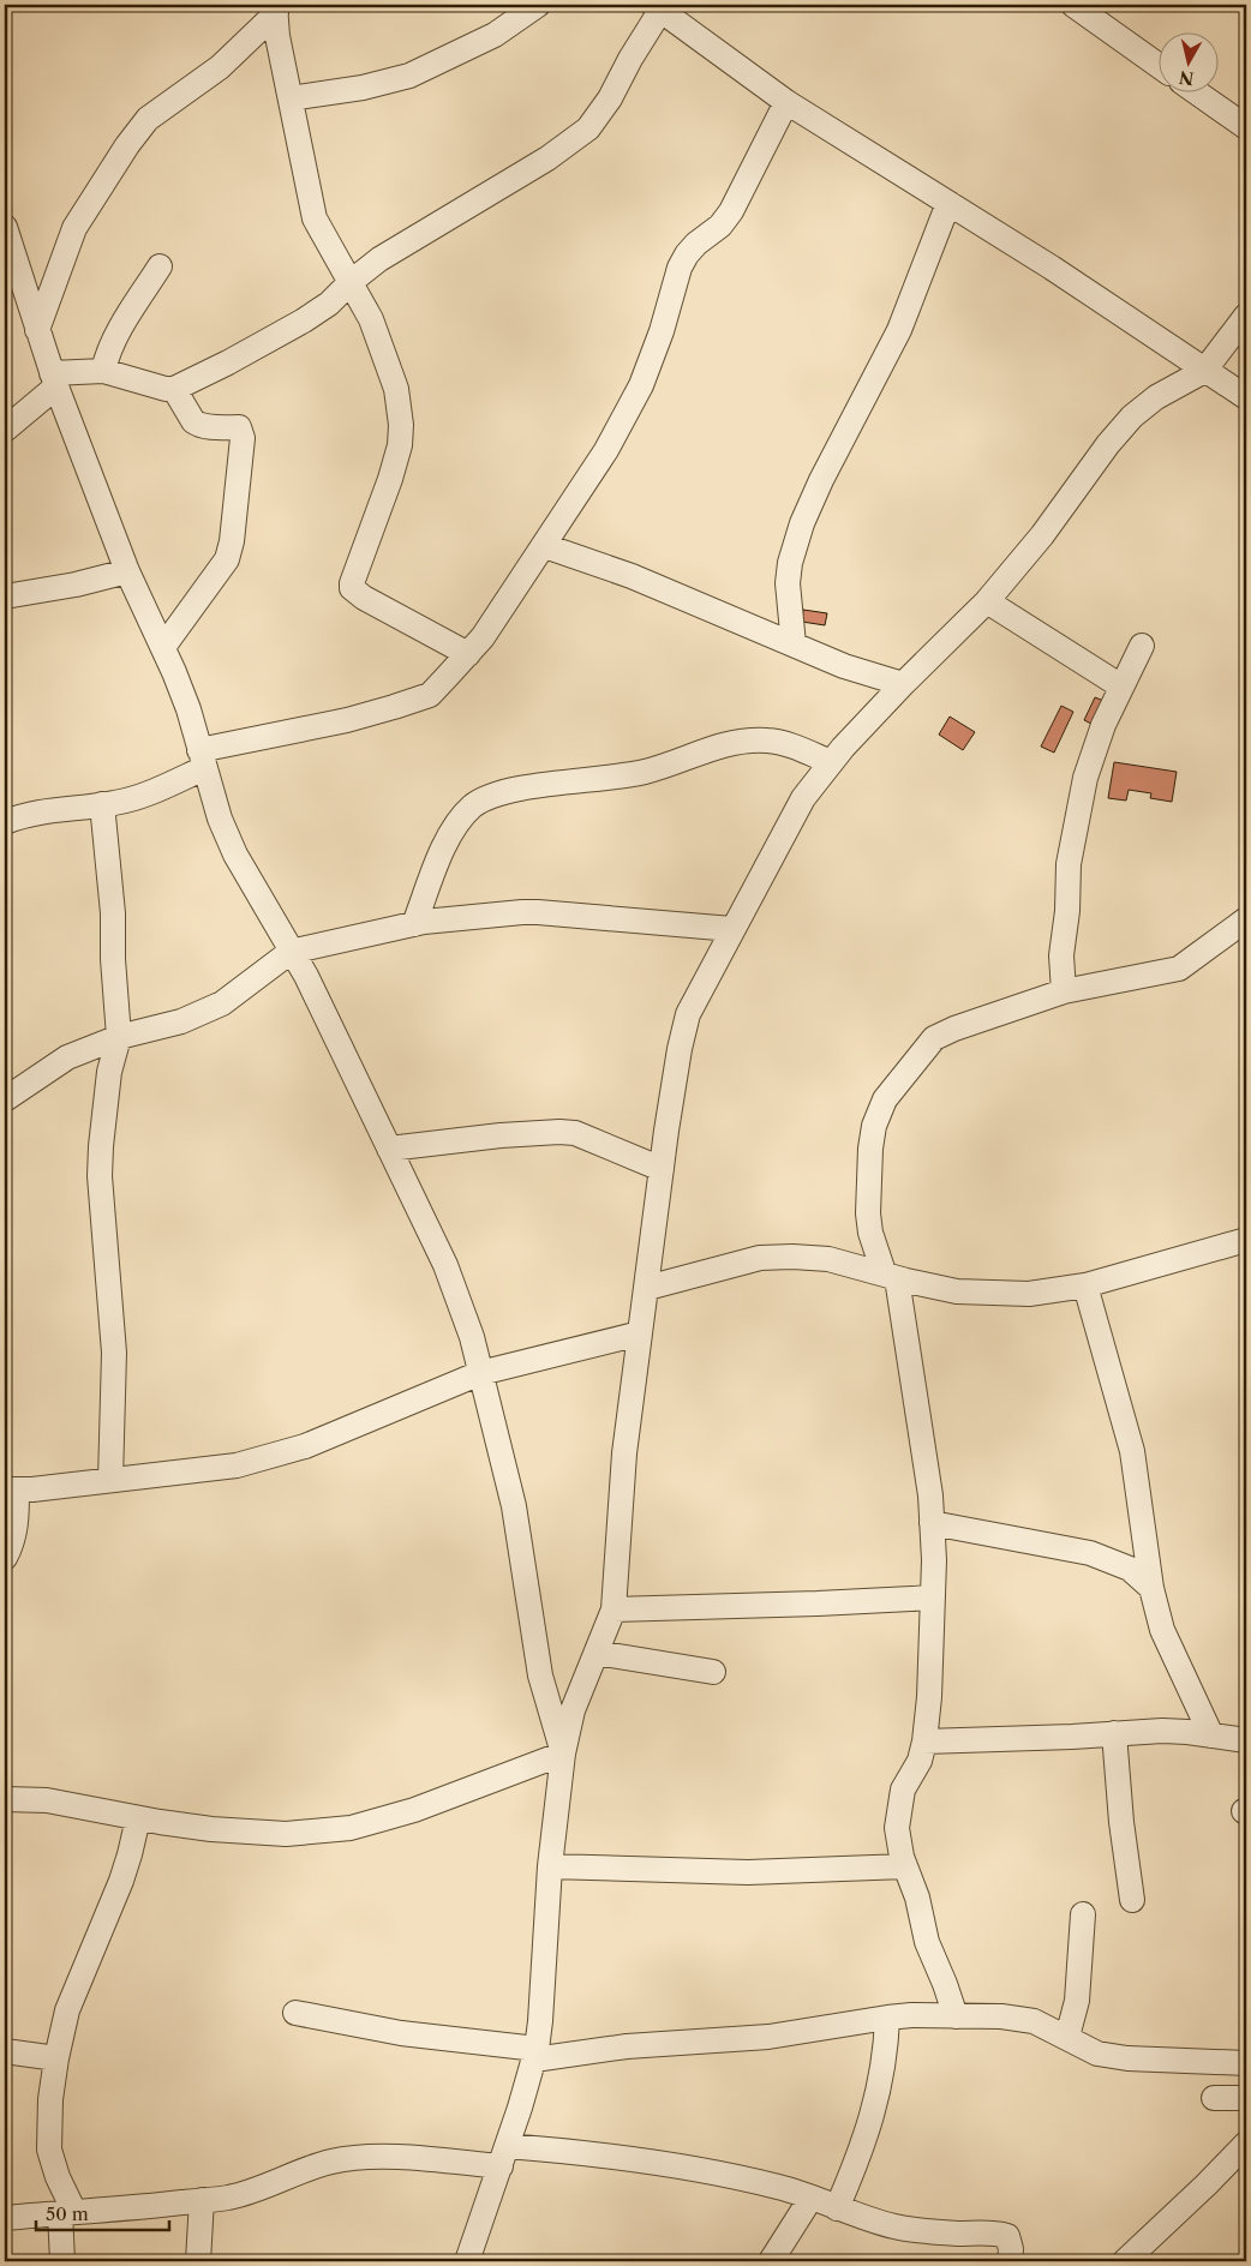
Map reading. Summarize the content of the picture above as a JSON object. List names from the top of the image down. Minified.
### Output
{"scale_bar":"50 m","north":"bottom"}
